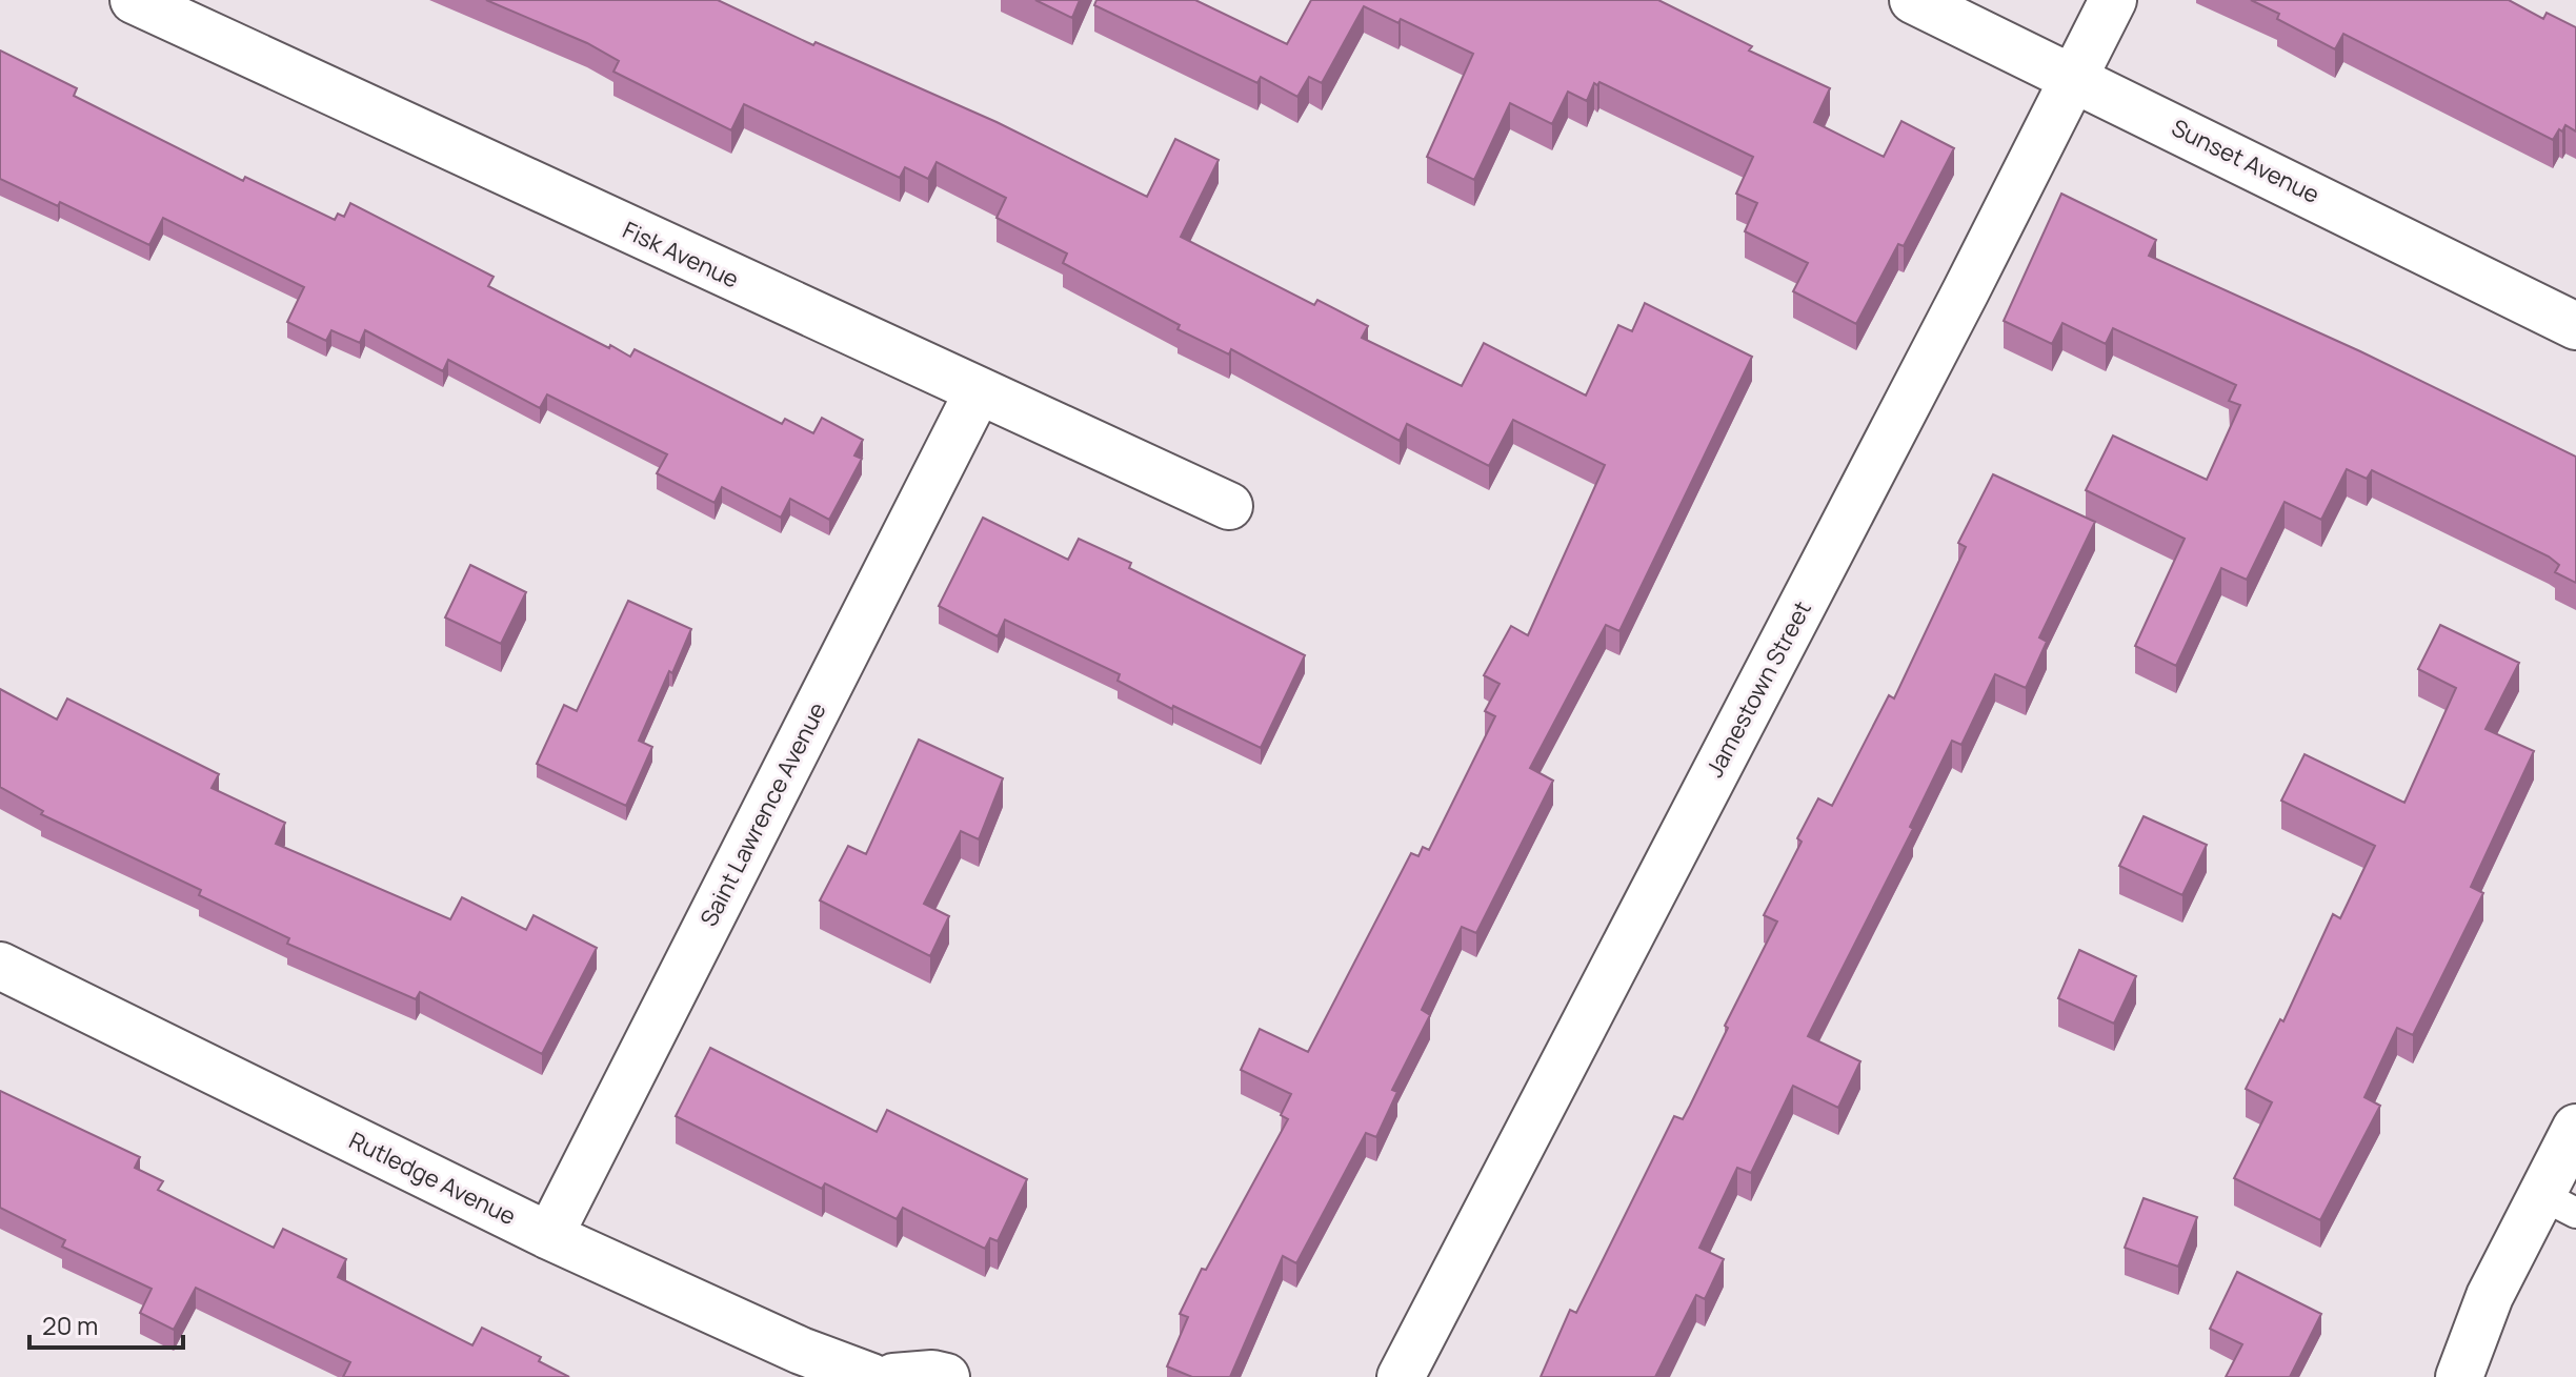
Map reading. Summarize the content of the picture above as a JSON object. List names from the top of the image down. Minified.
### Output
{"streets":{"street":["Sunset Avenue","Fisk Avenue","Jamestown Street","Saint Lawrence Avenue","Rutledge Avenue"]},"crossings":[["Sunset Avenue","Jamestown Street"],["Fisk Avenue","Saint Lawrence Avenue"],["Saint Lawrence Avenue","Rutledge Avenue"]],"scale_bar":"20 m"}
